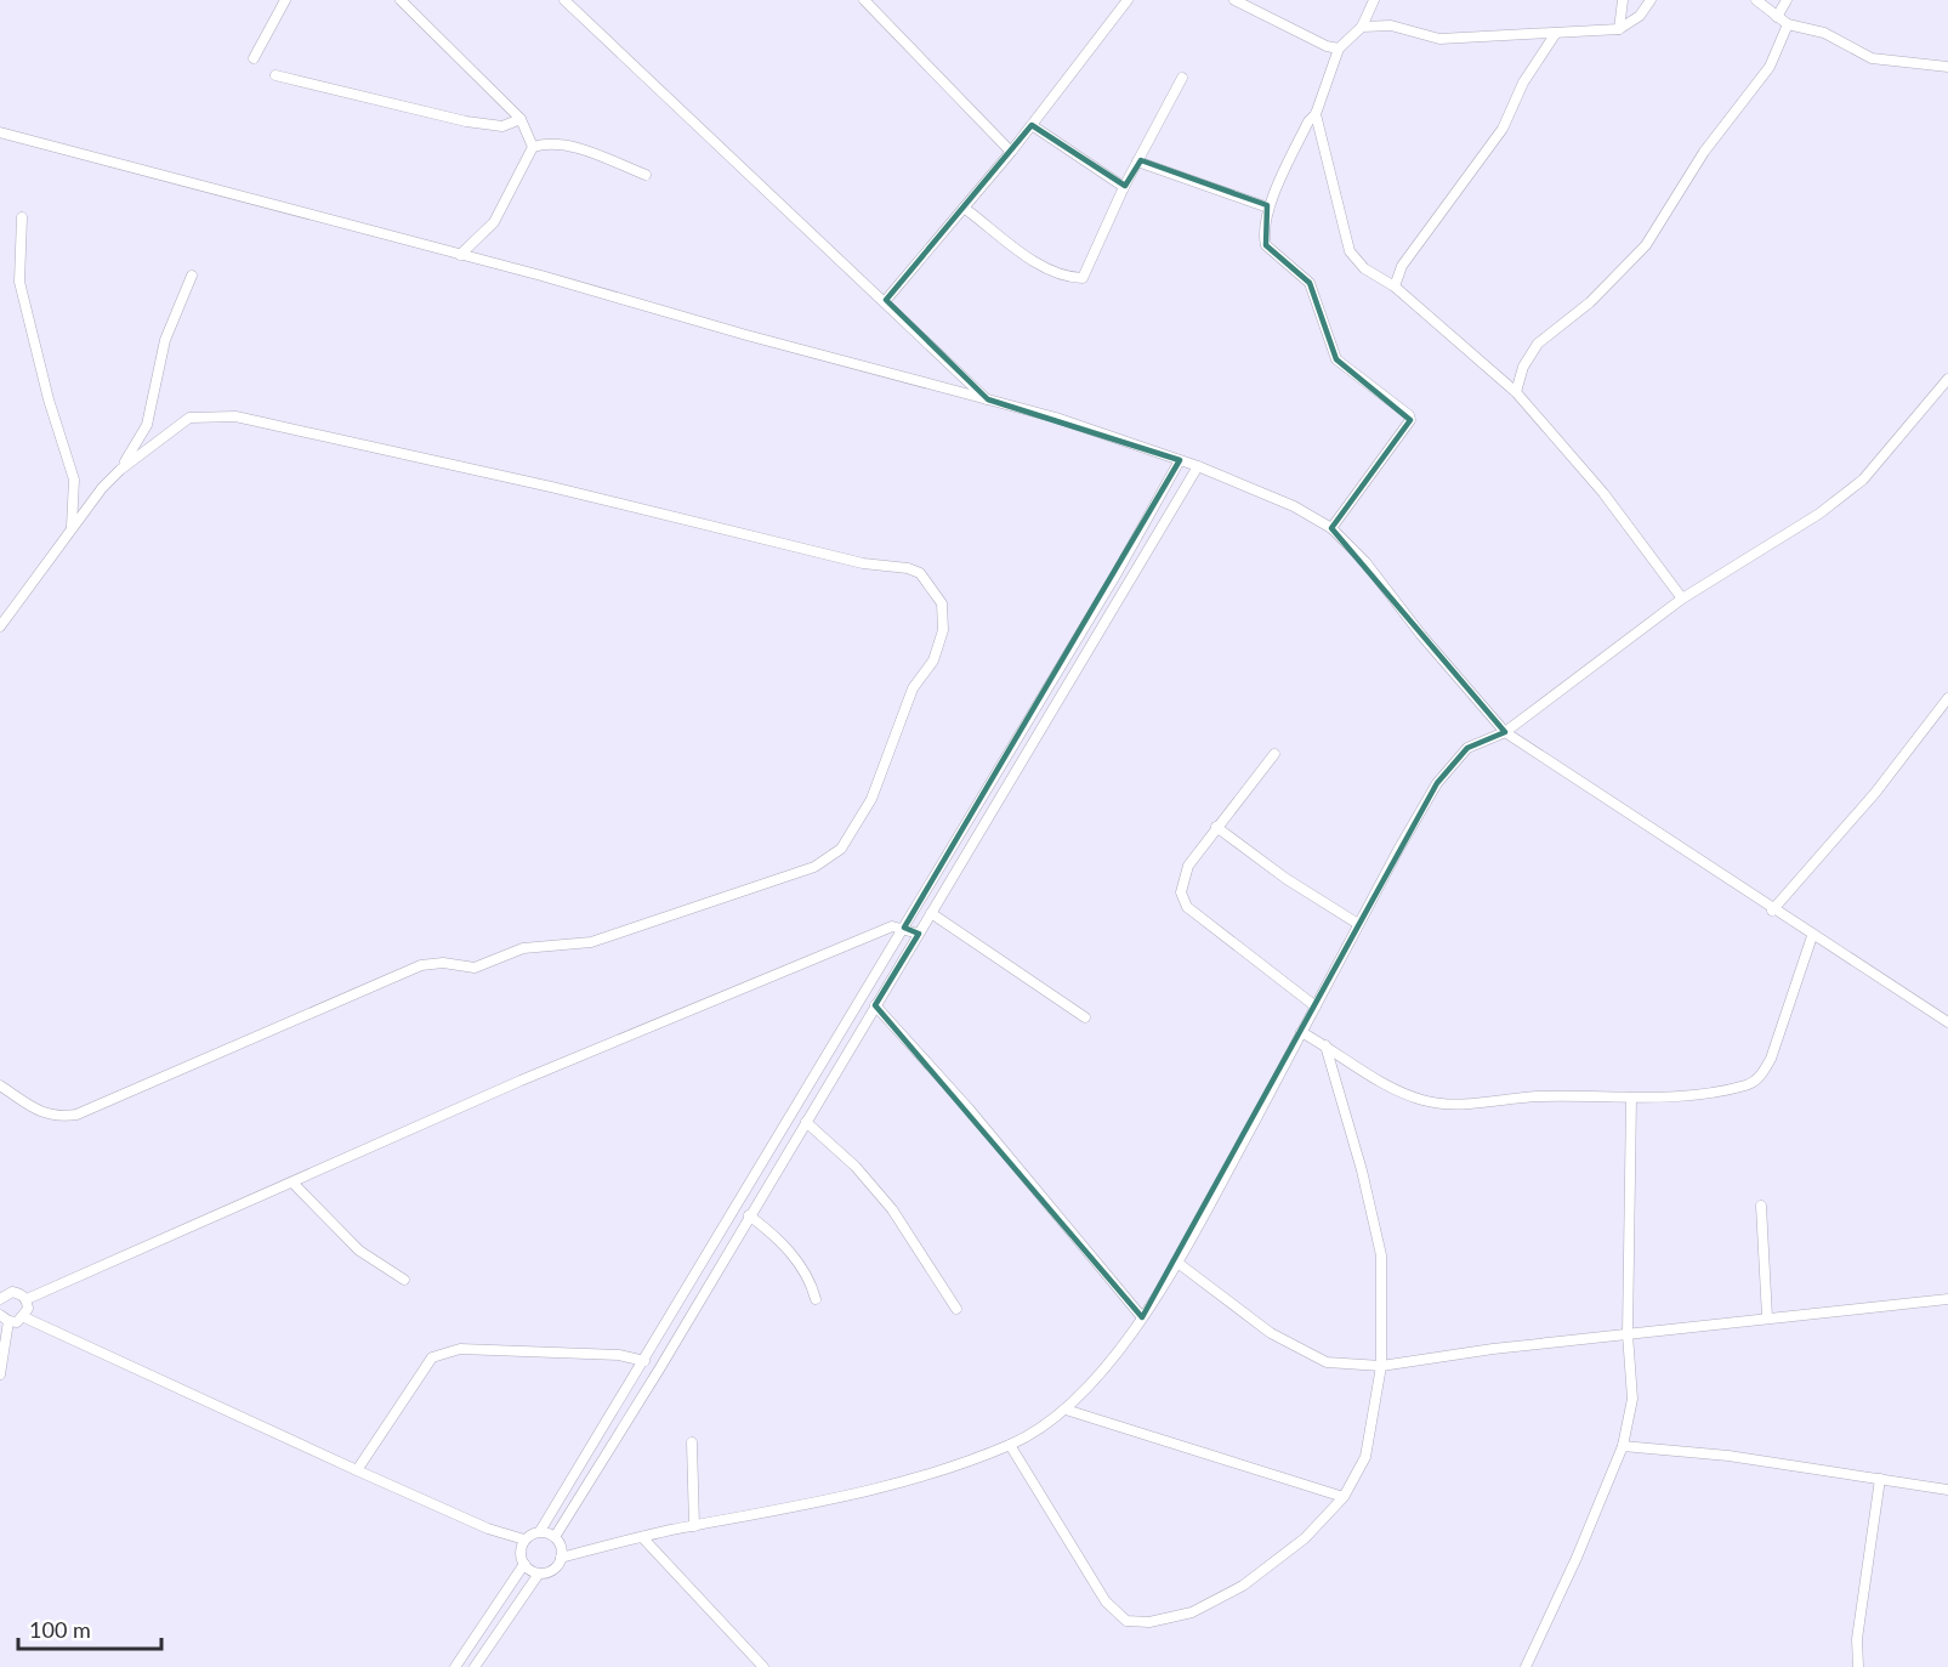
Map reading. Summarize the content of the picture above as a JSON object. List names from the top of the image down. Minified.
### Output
{"scale_bar":"100 m"}
